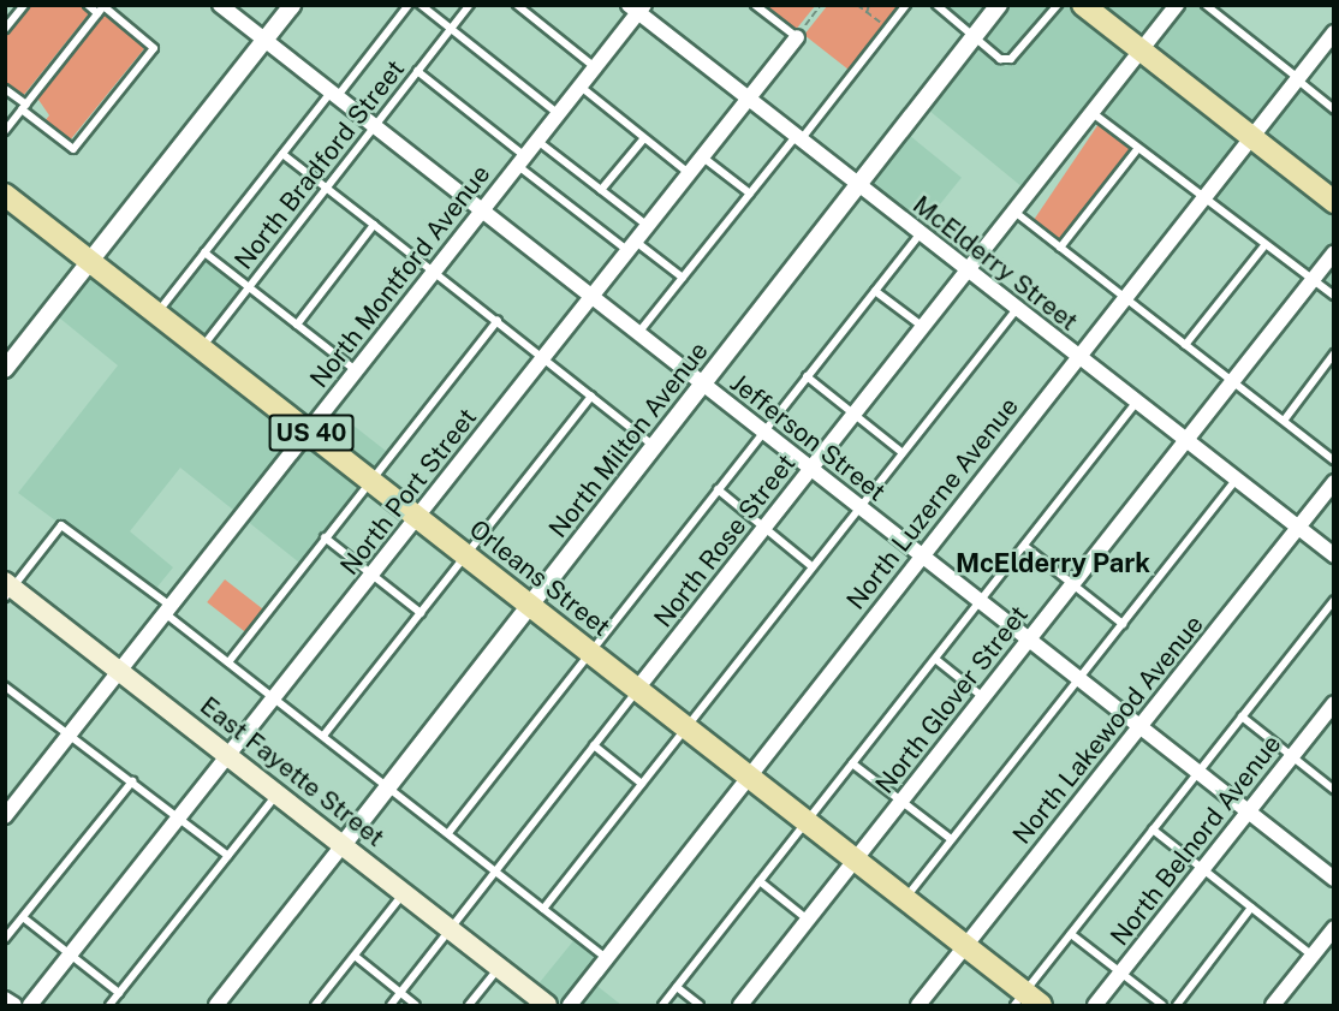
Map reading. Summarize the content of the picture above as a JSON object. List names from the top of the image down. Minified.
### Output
{"streets":{"main road":["US 40","Orleans Street","East Fayette Street"],"street":["McElderry Street","North Montford Avenue","Jefferson Street","North Milton Avenue","North Port Street","North Luzerne Avenue","North Rose Street","North Glover Street","North Lakewood Avenue","North Belnord Avenue"],"lane":["North Bradford Street"]},"crossings":[["North Bradford Street","Jefferson Street"],["North Bradford Street","Orleans Street"],["McElderry Street","North Montford Avenue"],["McElderry Street","North Milton Avenue"],["McElderry Street","North Port Street"],["McElderry Street","North Luzerne Avenue"],["McElderry Street","North Rose Street"],["McElderry Street","North Glover Street"],["McElderry Street","North Lakewood Avenue"],["North Montford Avenue","Jefferson Street"],["North Montford Avenue","Orleans Street"],["North Montford Avenue","East Fayette Street"],["Jefferson Street","North Milton Avenue"],["Jefferson Street","North Port Street"],["Jefferson Street","North Luzerne Avenue"],["Jefferson Street","North Rose Street"],["Jefferson Street","North Glover Street"],["Jefferson Street","North Lakewood Avenue"],["Jefferson Street","North Belnord Avenue"],["North Milton Avenue","Orleans Street"],["North Milton Avenue","East Fayette Street"],["North Port Street","Orleans Street"],["North Port Street","East Fayette Street"],["North Luzerne Avenue","Orleans Street"],["North Rose Street","Orleans Street"],["North Rose Street","East Fayette Street"],["Orleans Street","North Glover Street"],["Orleans Street","North Lakewood Avenue"]],"districts":["McElderry Park"]}
